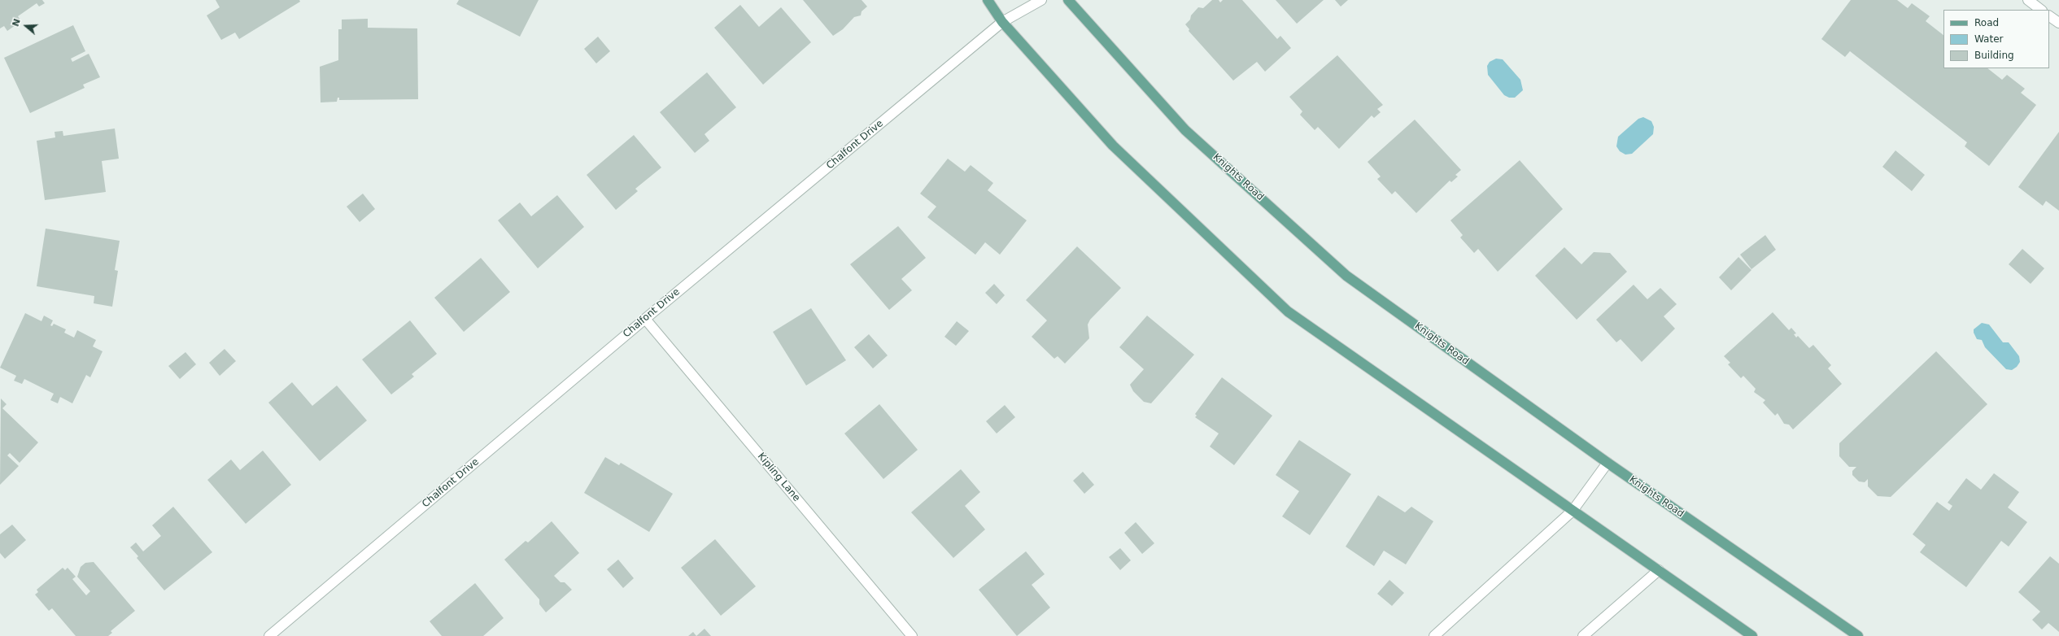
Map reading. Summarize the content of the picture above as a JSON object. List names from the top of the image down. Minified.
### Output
{"streets":{"main road":["Knights Road"],"street":["Chalfont Drive","Kipling Lane"]},"crossings":[["Chalfont Drive","Kipling Lane"]],"legend":["Road","Water","Building"],"north":"left"}
